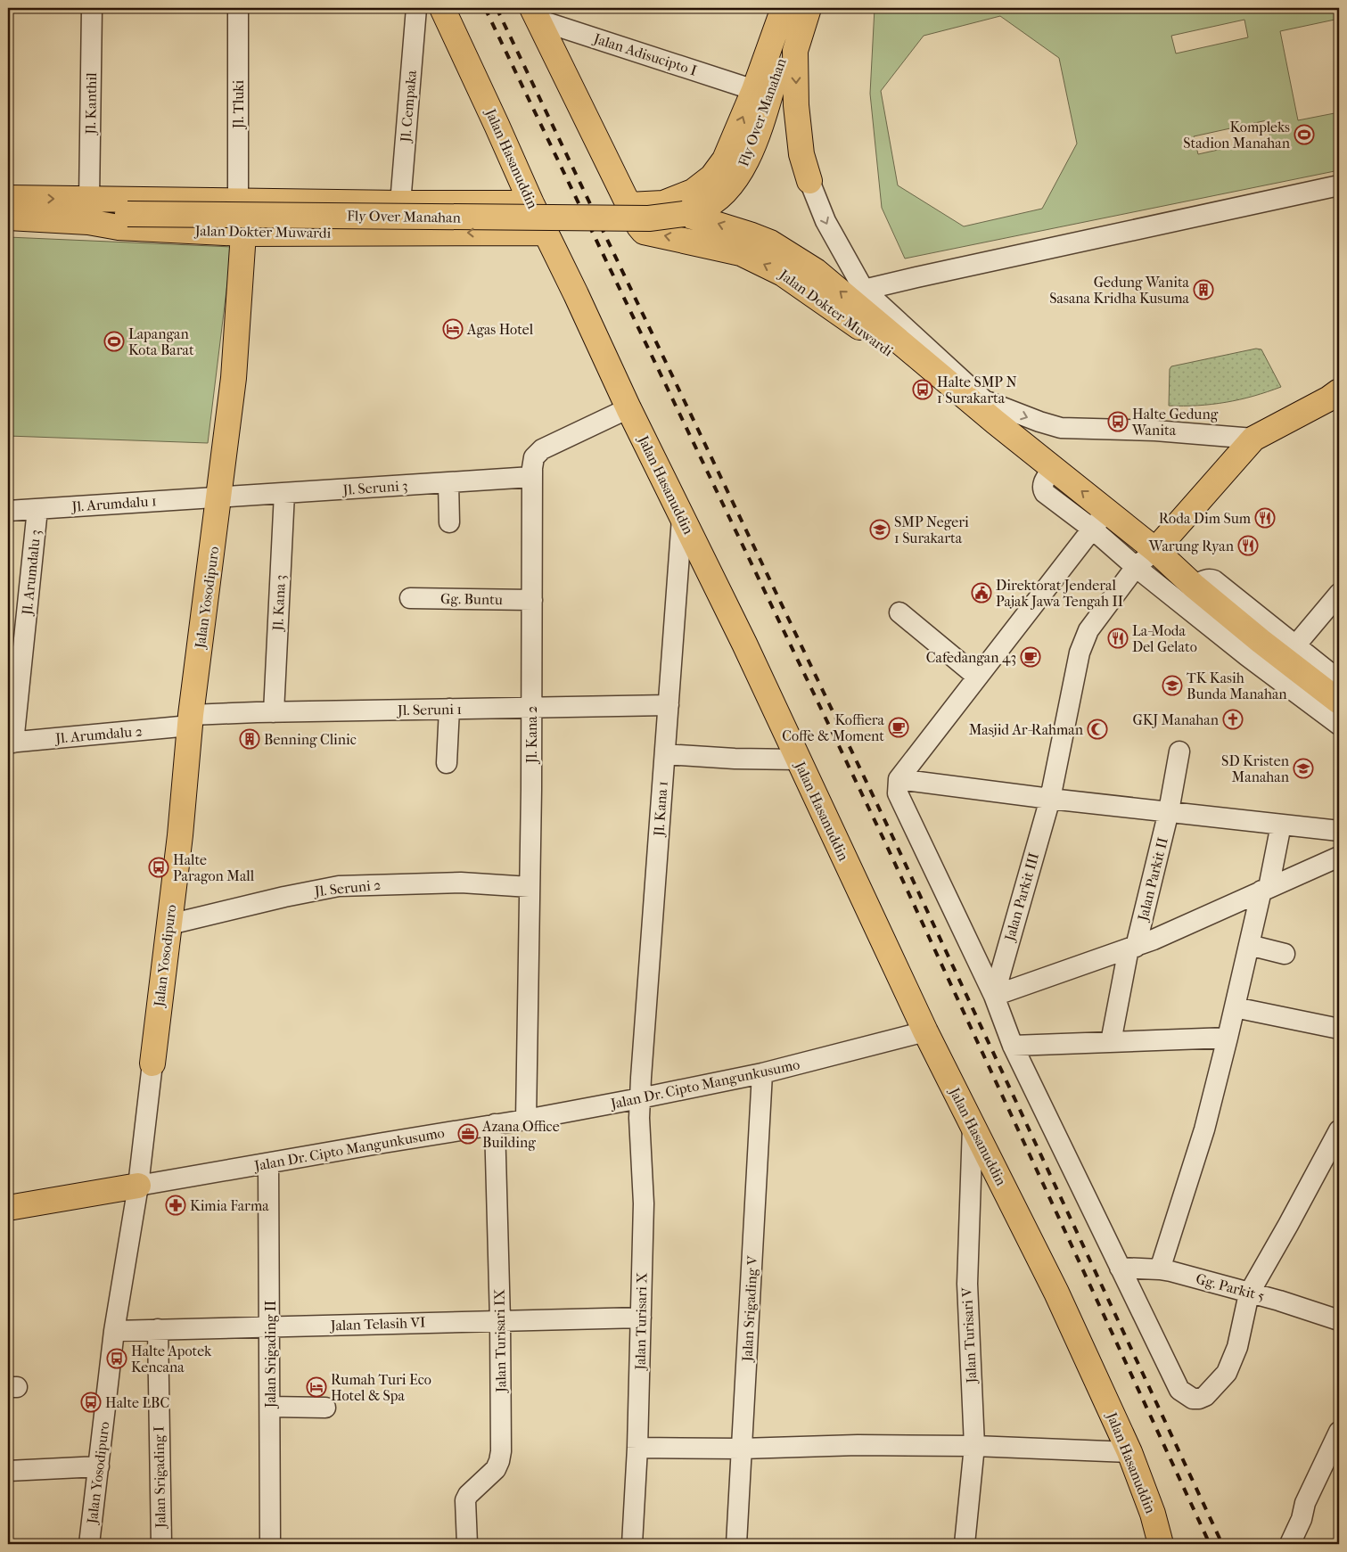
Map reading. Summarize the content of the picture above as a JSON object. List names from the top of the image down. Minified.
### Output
{"streets":{"main road":["Fly Over Manahan","Jalan Hasanuddin","Jalan Dokter Muwardi","Jalan Yosodipuro","Jalan Dr. Cipto Mangunkusumo"],"street":["Jalan Adisucipto I","Jl. Kanthil","Jl. Tluki","Jl. Cempaka","Jl. Seruni 3","Jl. Arumdalu 1","Jl. Arumdalu 3","Gg. Buntu","Jl. Kana 3","Jl. Seruni 1","Jl. Arumdalu 2","Jl. Kana 2","Jl. Kana 1","Jalan Parkit II","Jl. Seruni 2","Jalan Parkit III","Gg. Parkit 5","Jalan Srigading V","Jalan Turisari X","Jalan Telasih VI","Jalan Turisari V","Jalan Turisari IX","Jalan Srigading II","Jalan Srigading I"]},"crossings":[["Jl. Kanthil","Fly Over Manahan"],["Jl. Kanthil","Jalan Dokter Muwardi"],["Jl. Tluki","Jalan Dokter Muwardi"],["Jl. Cempaka","Jalan Dokter Muwardi"],["Fly Over Manahan","Jalan Dokter Muwardi"],["Fly Over Manahan","Jalan Parkit III"],["Jalan Hasanuddin","Jalan Dokter Muwardi"],["Jalan Hasanuddin","Jl. Kana 2"],["Jalan Hasanuddin","Jl. Kana 1"],["Jalan Hasanuddin","Jalan Dr. Cipto Mangunkusumo"],["Jalan Hasanuddin","Jalan Turisari V"],["Jalan Dokter Muwardi","Jalan Yosodipuro"],["Jl. Seruni 3","Jl. Arumdalu 1"],["Jl. Seruni 3","Jalan Yosodipuro"],["Jl. Seruni 3","Jl. Kana 3"],["Jl. Seruni 3","Jl. Kana 2"],["Jl. Arumdalu 1","Jl. Arumdalu 3"],["Jl. Arumdalu 1","Jalan Yosodipuro"],["Jl. Arumdalu 3","Jl. Arumdalu 2"],["Jalan Yosodipuro","Jl. Seruni 1"],["Jalan Yosodipuro","Jl. Arumdalu 2"],["Jalan Yosodipuro","Jl. Seruni 2"],["Jalan Yosodipuro","Jalan Dr. Cipto Mangunkusumo"],["Jalan Yosodipuro","Jalan Telasih VI"],["Gg. Buntu","Jl. Kana 2"],["Jl. Kana 3","Jl. Seruni 1"],["Jl. Seruni 1","Jl. Arumdalu 2"],["Jl. Seruni 1","Jl. Kana 2"],["Jl. Seruni 1","Jl. Kana 1"],["Jl. Kana 2","Jl. Seruni 2"],["Jl. Kana 2","Jalan Dr. Cipto Mangunkusumo"],["Jl. Kana 1","Jalan Dr. Cipto Mangunkusumo"],["Jl. Kana 1","Jalan Turisari X"],["Jalan Dr. Cipto Mangunkusumo","Jalan Srigading V"],["Jalan Dr. Cipto Mangunkusumo","Jalan Turisari X"],["Jalan Dr. Cipto Mangunkusumo","Jalan Turisari IX"],["Jalan Dr. Cipto Mangunkusumo","Jalan Srigading II"],["Jalan Turisari X","Jalan Telasih VI"],["Jalan Telasih VI","Jalan Turisari IX"],["Jalan Telasih VI","Jalan Srigading II"],["Jalan Telasih VI","Jalan Srigading I"]],"places":{"sports":["Kompleks Stadion Manahan","Lapangan Kota Barat"],"building":["Gedung Wanita Sasana Kridha Kusuma","Benning Clinic"],"hotel":["Agas Hotel","Rumah Turi Eco Hotel & Spa"],"bus stop":["Halte SMP N 1 Surakarta","Halte Gedung Wanita","Halte Paragon Mall","Halte Apotek Kencana","Halte LBC"],"restaurant":["Roda Dim Sum","Warung Ryan","La-Moda Del Gelato"],"school or university":["SMP Negeri 1 Surakarta","TK Kasih Bunda Manahan","SD Kristen Manahan"],"public building":["Direktorat Jenderal Pajak Jawa Tengah II"],"cafe":["Cafedangan 43","Koffiera Coffe & Moment"],"church":["GKJ Manahan"],"mosque":["Masjid Ar-Rahman"],"office":["Azana Office Building"],"pharmacy":["Kimia Farma"]}}
